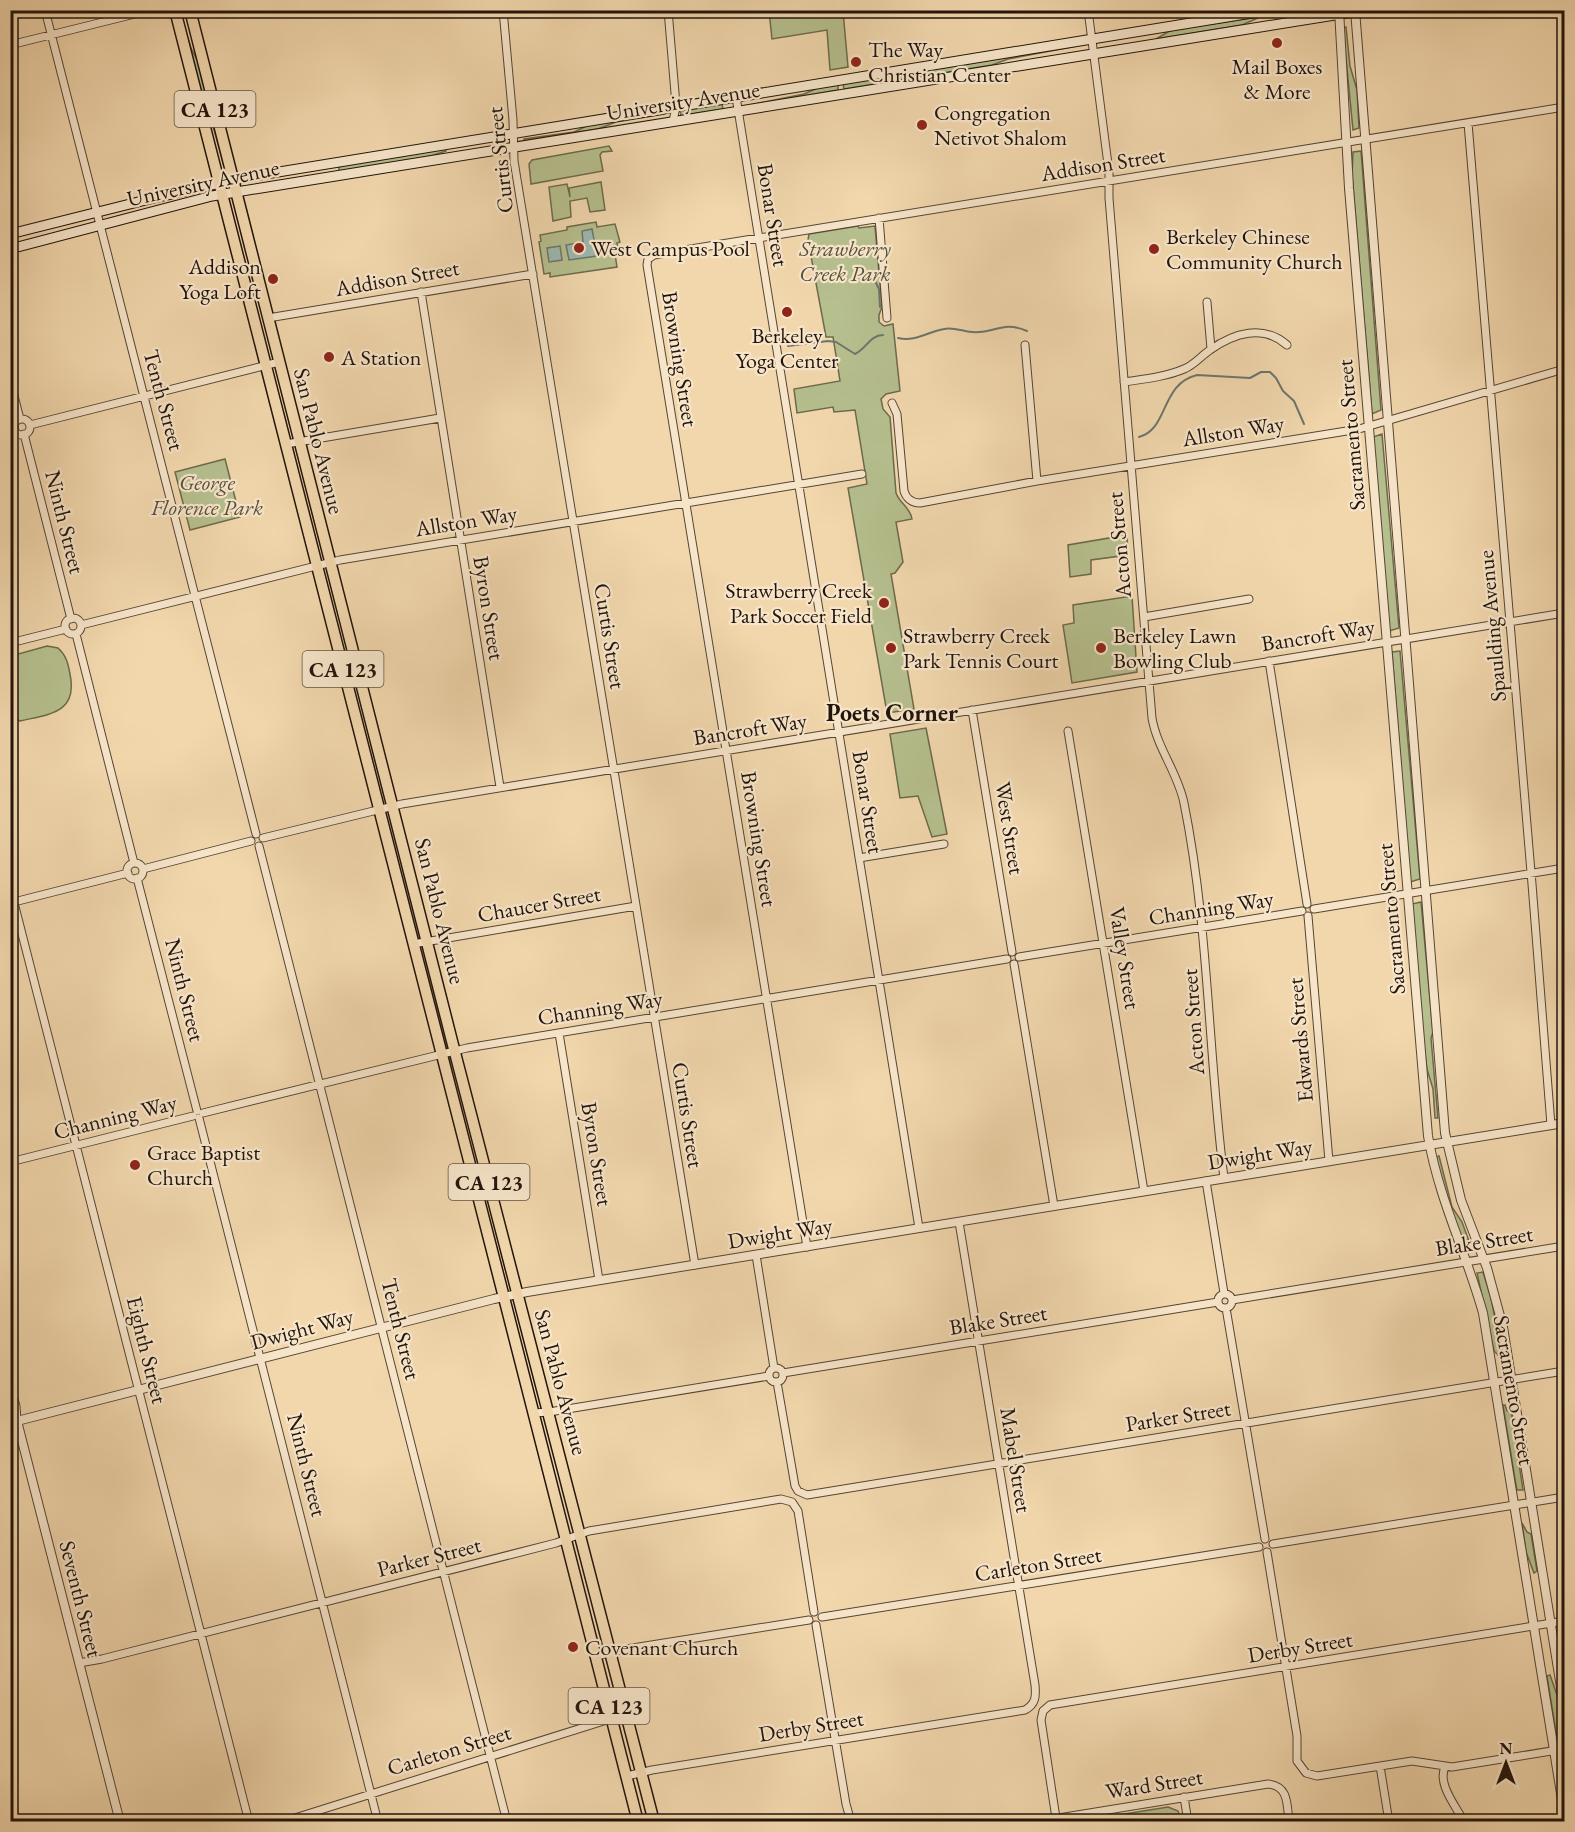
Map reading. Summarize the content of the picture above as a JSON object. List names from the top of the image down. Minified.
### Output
{"streets":{"main road":["University Avenue","CA 123","San Pablo Avenue"],"street":["Curtis Street","Addison Street","Bonar Street","Browning Street","Tenth Street","Allston Way","Sacramento Street","Ninth Street","Acton Street","Byron Street","Spaulding Avenue","Bancroft Way","West Street","Chaucer Street","Channing Way","Valley Street","Edwards Street","Dwight Way","Blake Street","Eighth Street","Parker Street","Mabel Street","Carleton Street","Seventh Street","Derby Street","Ward Street"]},"crossings":[["University Avenue","Curtis Street"],["University Avenue","Bonar Street"],["University Avenue","Tenth Street"],["University Avenue","Sacramento Street"],["University Avenue","San Pablo Avenue"],["University Avenue","Acton Street"],["Curtis Street","Addison Street"],["Curtis Street","Allston Way"],["Curtis Street","Bancroft Way"],["Curtis Street","Chaucer Street"],["Curtis Street","Channing Way"],["Curtis Street","Dwight Way"],["Addison Street","Bonar Street"],["Addison Street","Browning Street"],["Addison Street","Sacramento Street"],["Addison Street","San Pablo Avenue"],["Addison Street","Acton Street"],["Addison Street","Byron Street"],["Addison Street","Spaulding Avenue"],["Bonar Street","Allston Way"],["Bonar Street","Bancroft Way"],["Bonar Street","Channing Way"],["Bonar Street","Dwight Way"],["Browning Street","Allston Way"],["Browning Street","Bancroft Way"],["Browning Street","Channing Way"],["Browning Street","Dwight Way"],["Tenth Street","Allston Way"],["Tenth Street","Bancroft Way"],["Tenth Street","Channing Way"],["Tenth Street","Dwight Way"],["Tenth Street","Parker Street"],["Tenth Street","Carleton Street"],["Allston Way","Sacramento Street"],["Allston Way","San Pablo Avenue"],["Allston Way","Ninth Street"],["Allston Way","Acton Street"],["Allston Way","Byron Street"],["Allston Way","Spaulding Avenue"],["Sacramento Street","Bancroft Way"],["Sacramento Street","Dwight Way"],["Sacramento Street","Blake Street"],["Sacramento Street","Parker Street"],["Sacramento Street","Derby Street"],["San Pablo Avenue","Bancroft Way"],["San Pablo Avenue","Chaucer Street"],["San Pablo Avenue","Channing Way"],["San Pablo Avenue","Dwight Way"],["San Pablo Avenue","Parker Street"],["San Pablo Avenue","Carleton Street"],["San Pablo Avenue","Derby Street"],["Ninth Street","Channing Way"],["Ninth Street","Dwight Way"],["Ninth Street","Parker Street"],["Ninth Street","Carleton Street"],["Acton Street","Bancroft Way"],["Acton Street","Channing Way"],["Acton Street","Dwight Way"],["Byron Street","Bancroft Way"],["Byron Street","Channing Way"],["Byron Street","Dwight Way"],["Spaulding Avenue","Bancroft Way"],["Spaulding Avenue","Dwight Way"],["Bancroft Way","West Street"],["West Street","Channing Way"],["Channing Way","Valley Street"],["Channing Way","Edwards Street"],["Channing Way","Eighth Street"],["Valley Street","Dwight Way"],["Edwards Street","Dwight Way"],["Dwight Way","Eighth Street"],["Dwight Way","Mabel Street"],["Dwight Way","Seventh Street"],["Blake Street","Parker Street"],["Blake Street","Mabel Street"],["Eighth Street","Parker Street"],["Parker Street","Mabel Street"],["Parker Street","Carleton Street"],["Parker Street","Seventh Street"],["Mabel Street","Carleton Street"],["Mabel Street","Derby Street"],["Derby Street","Ward Street"]],"districts":["Poets Corner"],"parks":["Strawberry Creek Park","George Florence Park"],"places":["Mail Boxes & More","The Way Christian Center","Congregation Netivot Shalom","West Campus Pool","Berkeley Chinese Community Church","Addison Yoga Loft","Berkeley Yoga Center","A Station","Strawberry Creek Park Soccer Field","Strawberry Creek Park Tennis Court","Berkeley Lawn Bowling Club","Grace Baptist Church","Covenant Church"],"north":"top"}
